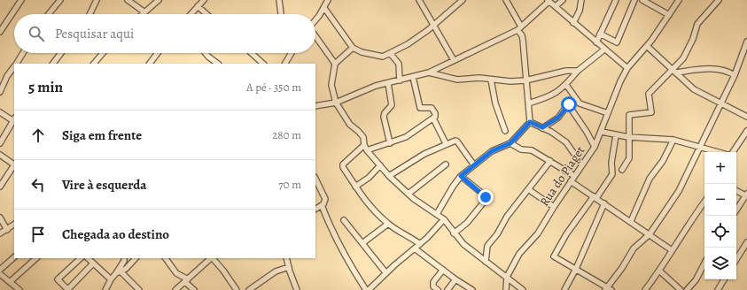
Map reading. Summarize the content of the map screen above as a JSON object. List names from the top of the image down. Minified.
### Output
{"streets":{"street":["Rua do Piaget"]},"page":{"search":"Pesquisar aqui","heading":["5 min","A pé · 350 m"],"list":[["Siga em frente","280 m"],["Vire à esquerda","70 m"],"Chegada ao destino"],"map_buttons":["+","−"]}}
